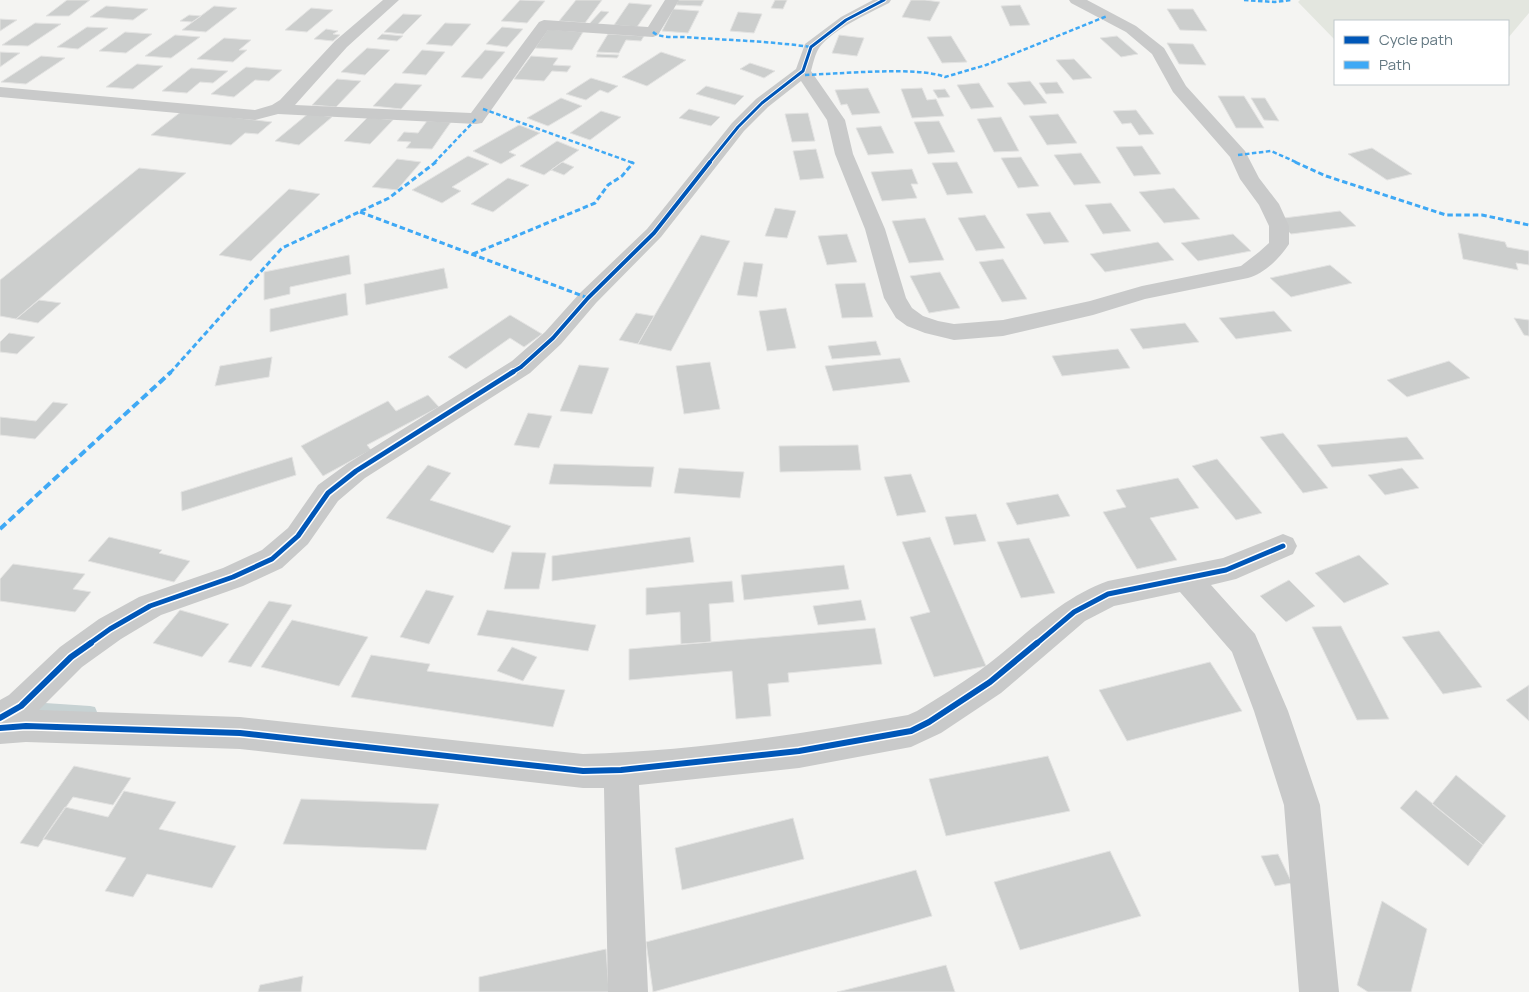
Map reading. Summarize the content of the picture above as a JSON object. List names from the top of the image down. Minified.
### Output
{"legend":["Cycle path","Path"]}
